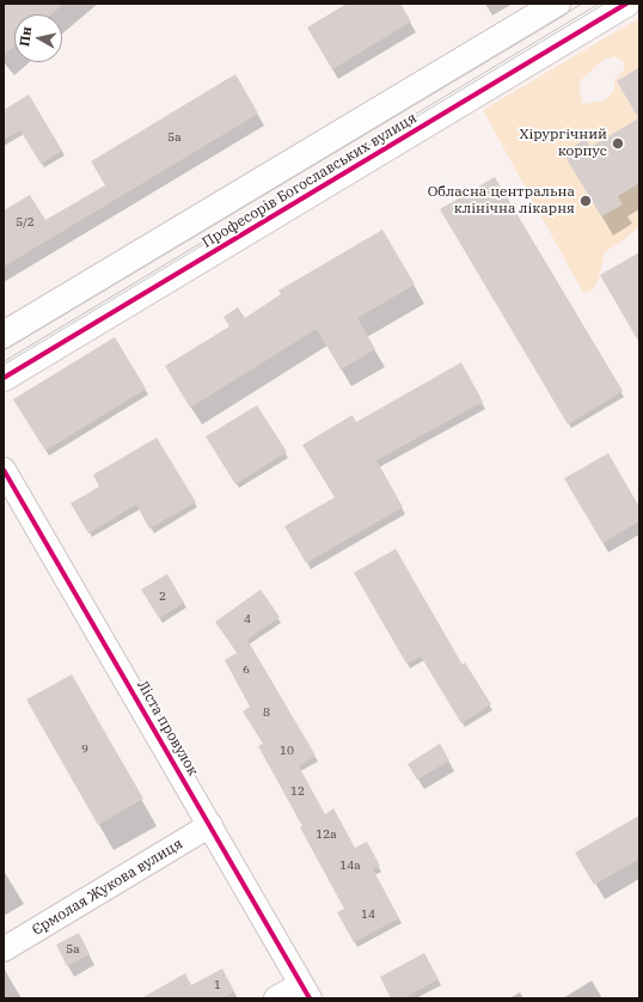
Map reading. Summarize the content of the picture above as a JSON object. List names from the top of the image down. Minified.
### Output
{"streets":{"street":["Професорів Богославських вулиця","Ліста провулок","Єрмолая Жукова вулиця"]},"crossings":[["Ліста провулок","Єрмолая Жукова вулиця"]],"places":["Хірургічний корпус","Обласна центральна клінічна лікарня"],"house_numbers":["5а","5/2","2","4","6","8","9","10","12","12а","14а","14","5а","1"],"north":"left"}
